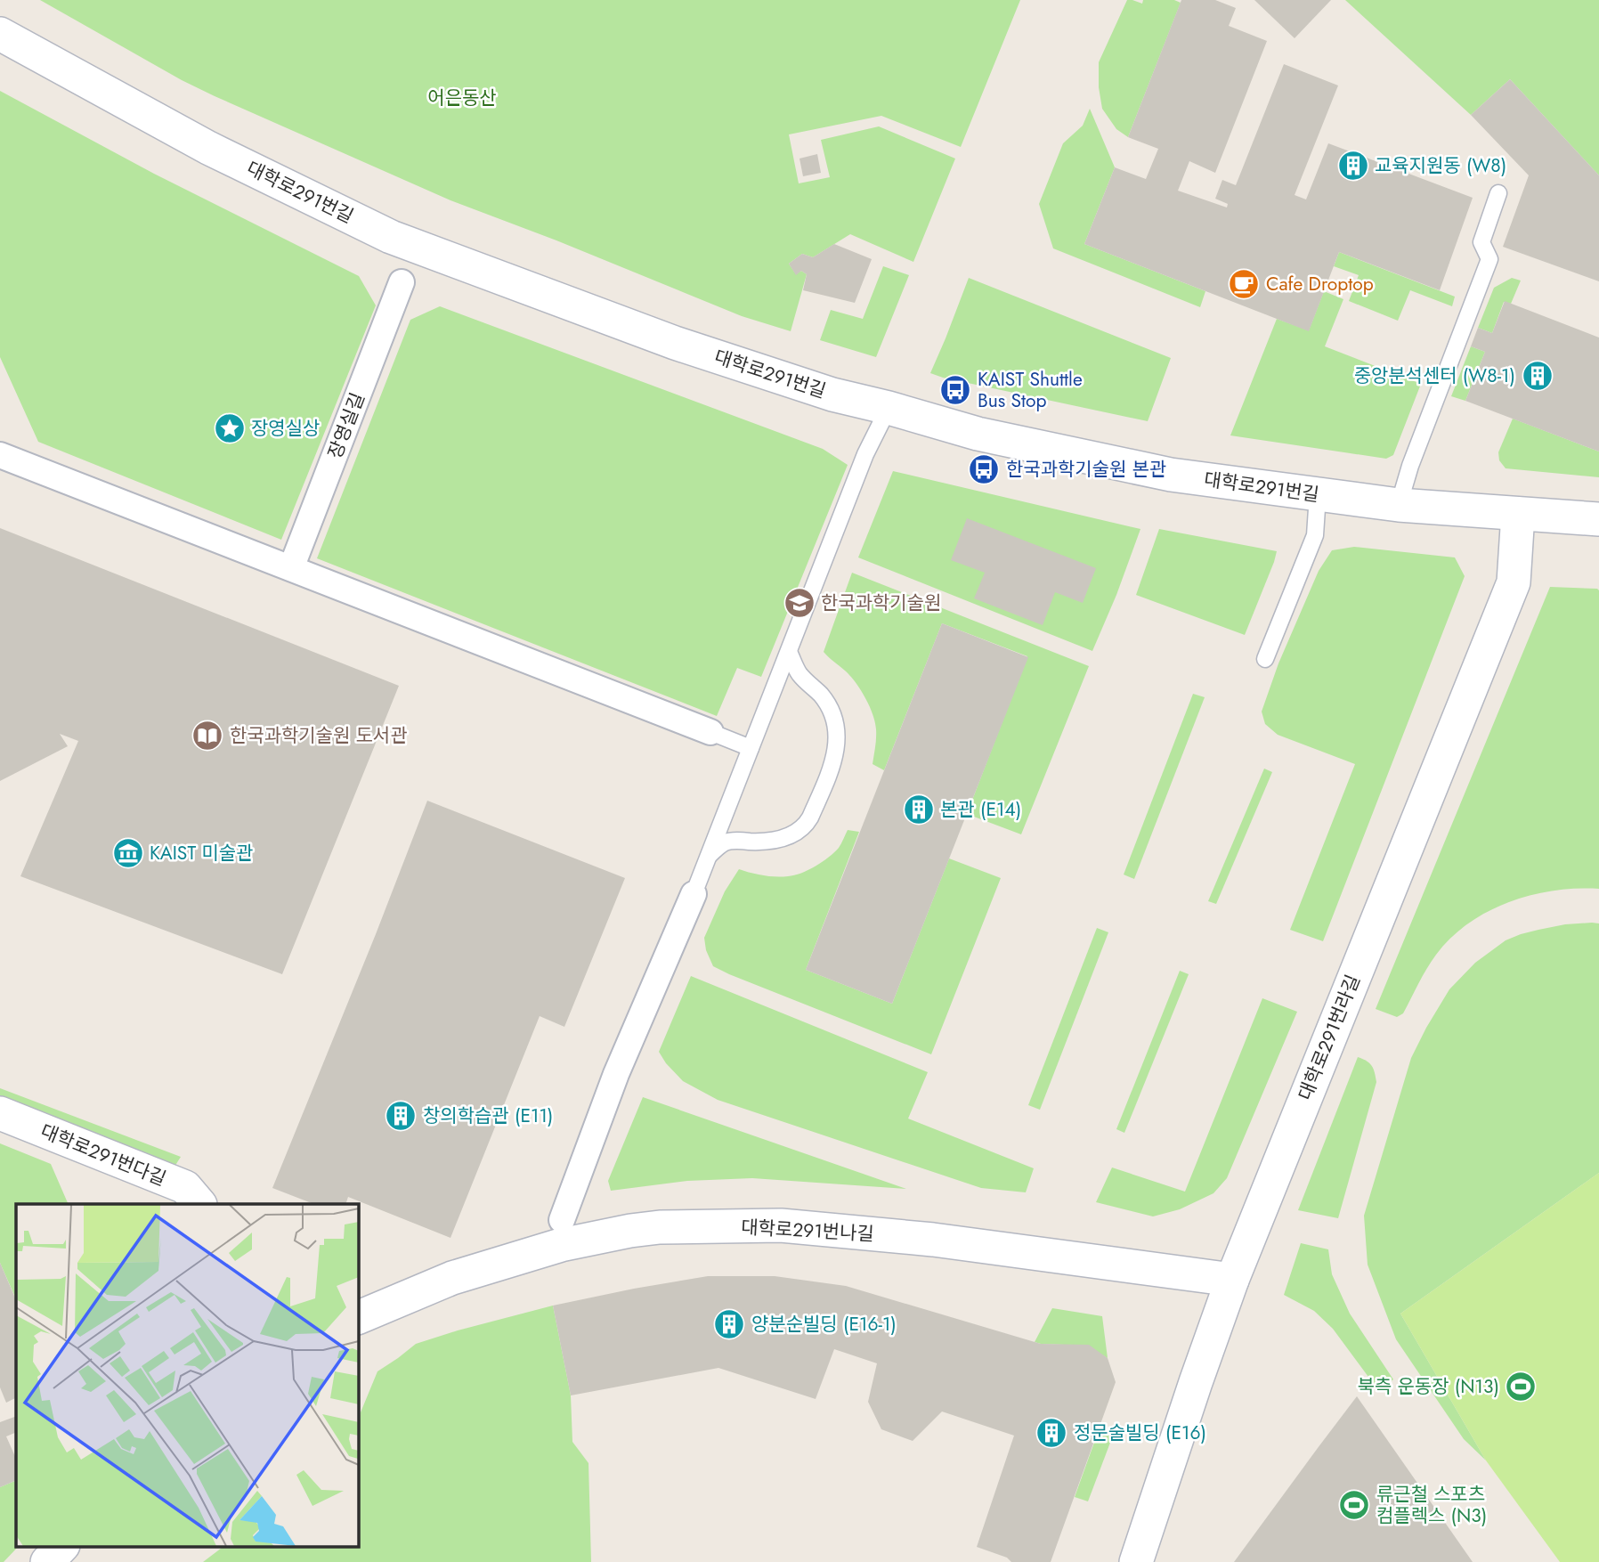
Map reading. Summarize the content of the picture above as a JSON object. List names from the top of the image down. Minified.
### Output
{"streets":{"street":["대학로291번길","장영실길","대학로291번라길","대학로291번다길","대학로291번나길"]},"crossings":[["대학로291번길","대학로291번라길"],["대학로291번라길","대학로291번나길"]],"parks":["어은동산"],"places":{"building":["교육지원동 (W8)","중앙분석센터 (W8-1)","본관 (E14)","창의학습관 (E11)","양분순빌딩 (E16-1)","정문술빌딩 (E16)"],"cafe":["Cafe Droptop"],"bus stop":["KAIST Shuttle Bus Stop","한국과학기술원 본관"],"place":["장영실상"],"school or university":["한국과학기술원"],"library":["한국과학기술원 도서관"],"museum":["KAIST 미술관"],"sports":["북측 운동장 (N13)","류근철 스포츠 컴플렉스 (N3)"]}}
